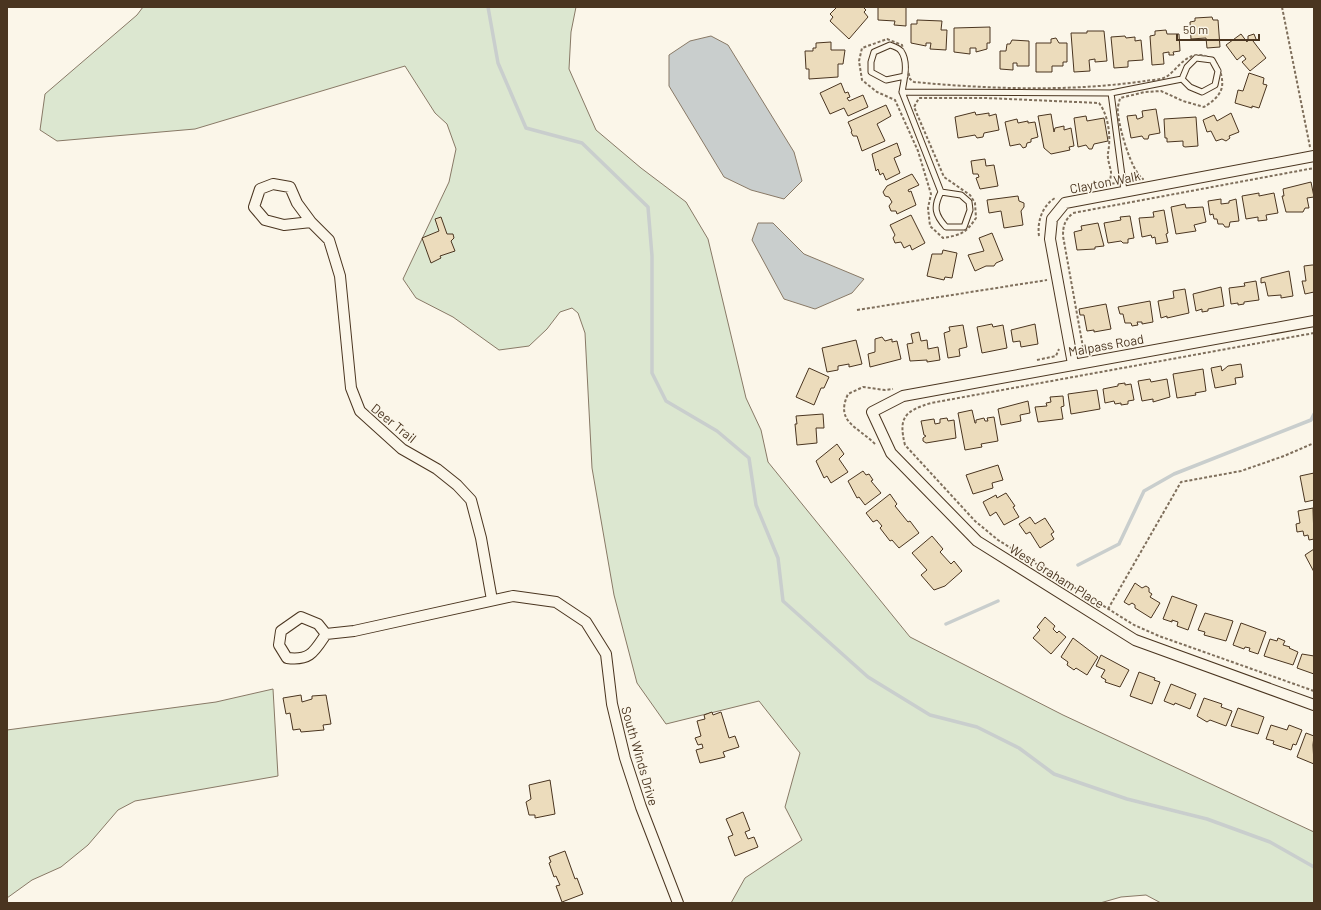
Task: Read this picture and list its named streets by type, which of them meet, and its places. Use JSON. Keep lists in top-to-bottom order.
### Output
{
  "streets": {
    "street": [
      "Clayton Walk",
      "Malpass Road",
      "Deer Trail",
      "West Graham Place",
      "South Winds Drive"
    ]
  },
  "crossings": [
    ["Clayton Walk", "Malpass Road"],
    ["Malpass Road", "West Graham Place"],
    ["Deer Trail", "South Winds Drive"]
  ],
  "scale_bar": "50 m"
}
